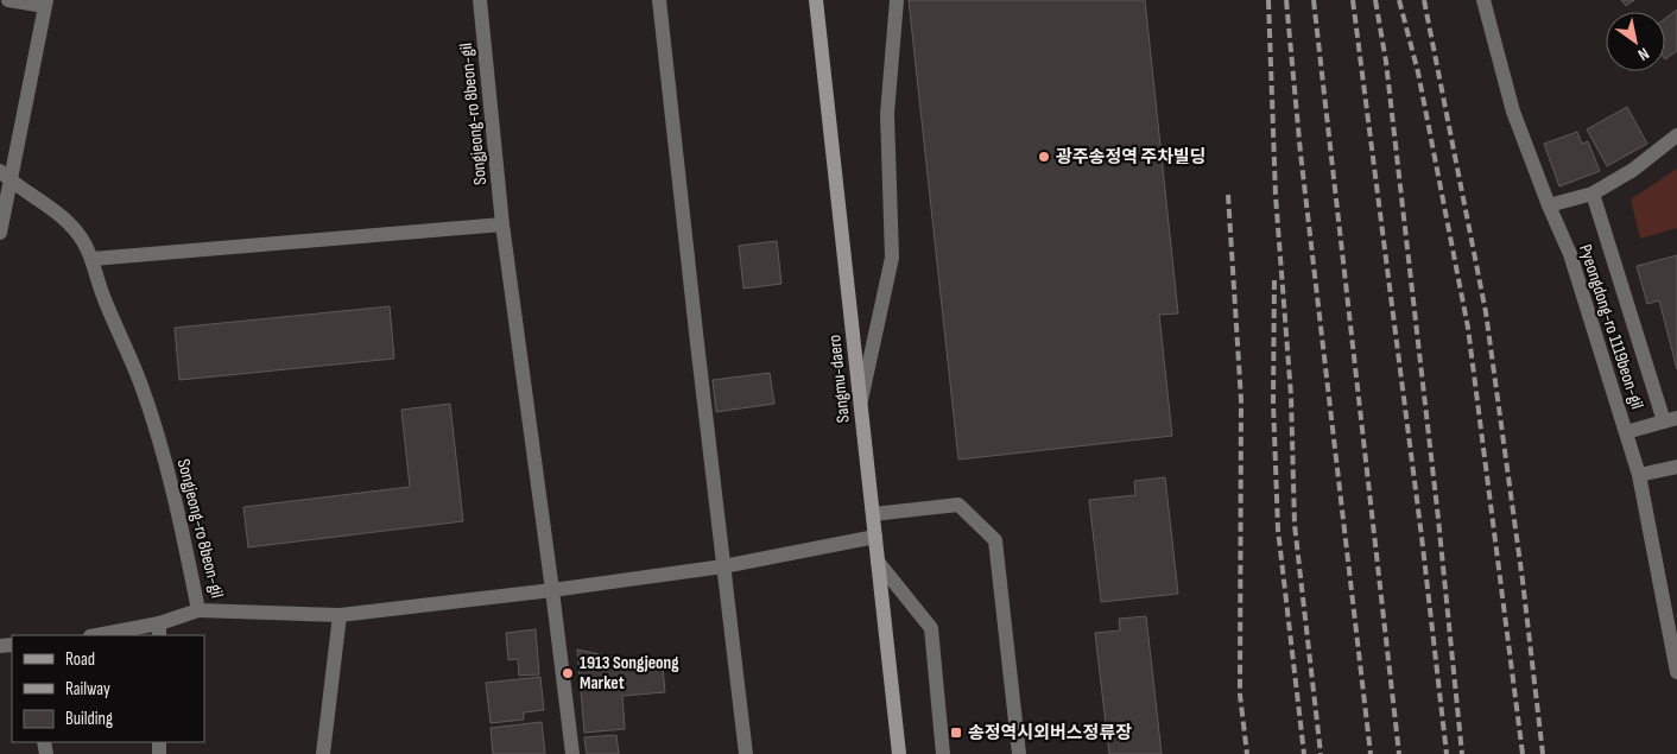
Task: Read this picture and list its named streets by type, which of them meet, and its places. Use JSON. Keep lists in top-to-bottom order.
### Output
{
  "streets": {
    "main road": ["Sangmu-daero"],
    "street": ["Songjeong-ro 8beon-gil", "Pyeongdong-ro 1119beon-gil"]
  },
  "places": {
    "other": ["광주송정역 주차빌딩", "1913 Songjeong Market"],
    "transit": ["송정역시외버스정류장"]
  },
  "legend": ["Road", "Railway", "Building"],
  "north": "bottom right"
}
